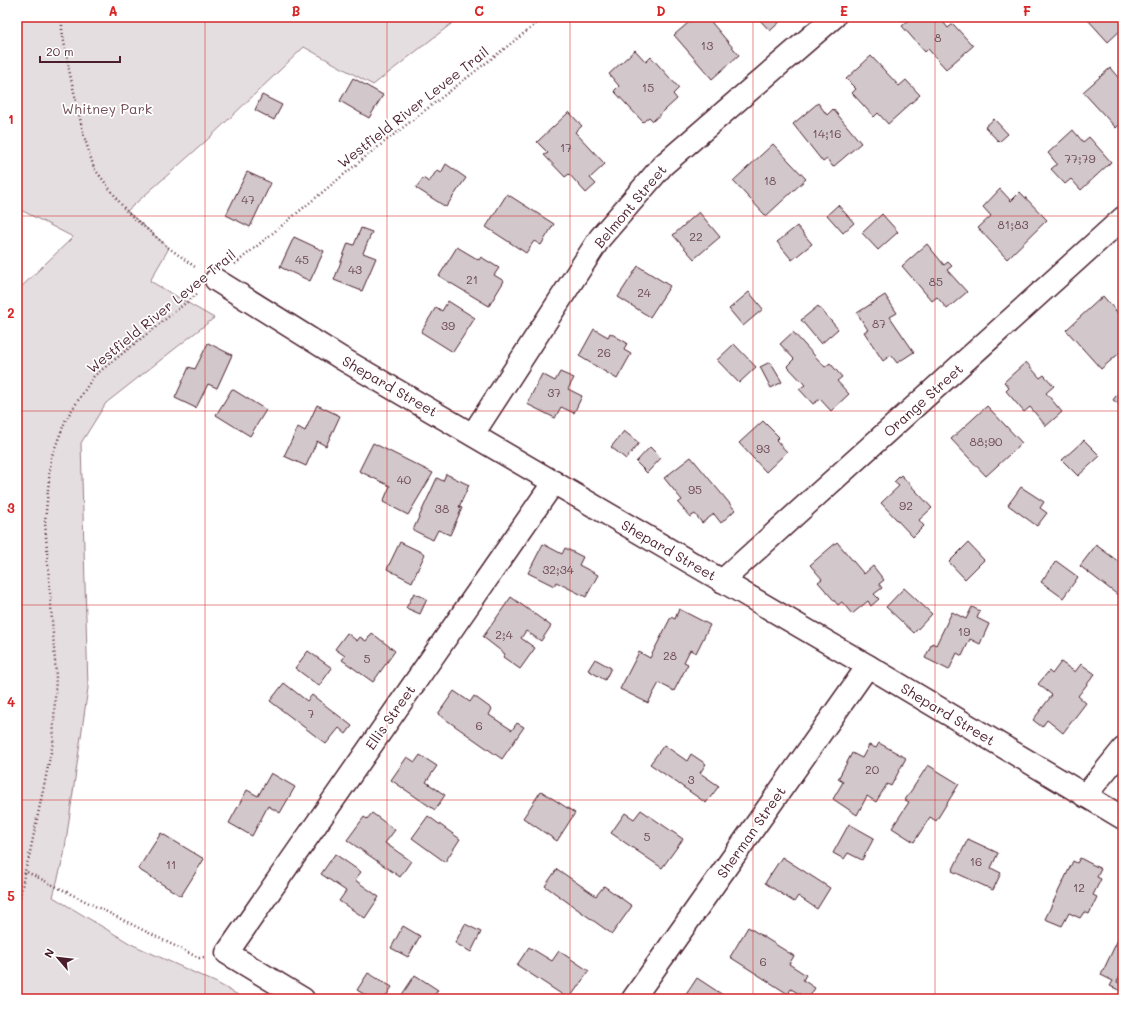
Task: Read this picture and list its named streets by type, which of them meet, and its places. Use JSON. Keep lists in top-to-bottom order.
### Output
{
  "streets": {
    "street": [
      "Belmont Street",
      "Shepard Street",
      "Orange Street",
      "Ellis Street",
      "Sherman Street"
    ],
    "path": ["Westfield River Levee Trail"]
  },
  "crossings": [
    ["Westfield River Levee Trail", "Shepard Street"],
    ["Belmont Street", "Shepard Street"],
    ["Shepard Street", "Orange Street"],
    ["Shepard Street", "Ellis Street"],
    ["Shepard Street", "Sherman Street"]
  ],
  "parks": ["Whitney Park"],
  "house_numbers": [
    "8",
    "13",
    "15",
    "14;16",
    "17",
    "77;79",
    "18",
    "47",
    "81;83",
    "22",
    "45",
    "43",
    "21",
    "85",
    "24",
    "87",
    "39",
    "26",
    "37",
    "88;90",
    "93",
    "40",
    "95",
    "92",
    "38",
    "32;34",
    "19",
    "2;4",
    "28",
    "5",
    "7",
    "6",
    "20",
    "3",
    "5",
    "16",
    "11",
    "12",
    "6"
  ],
  "scale_bar": "20 m",
  "north": "top left",
  "grid": {
    "columns": [
      "A",
      "B",
      "C",
      "D",
      "E",
      "F"
    ],
    "rows": [
      "1",
      "2",
      "3",
      "4",
      "5"
    ]
  }
}
